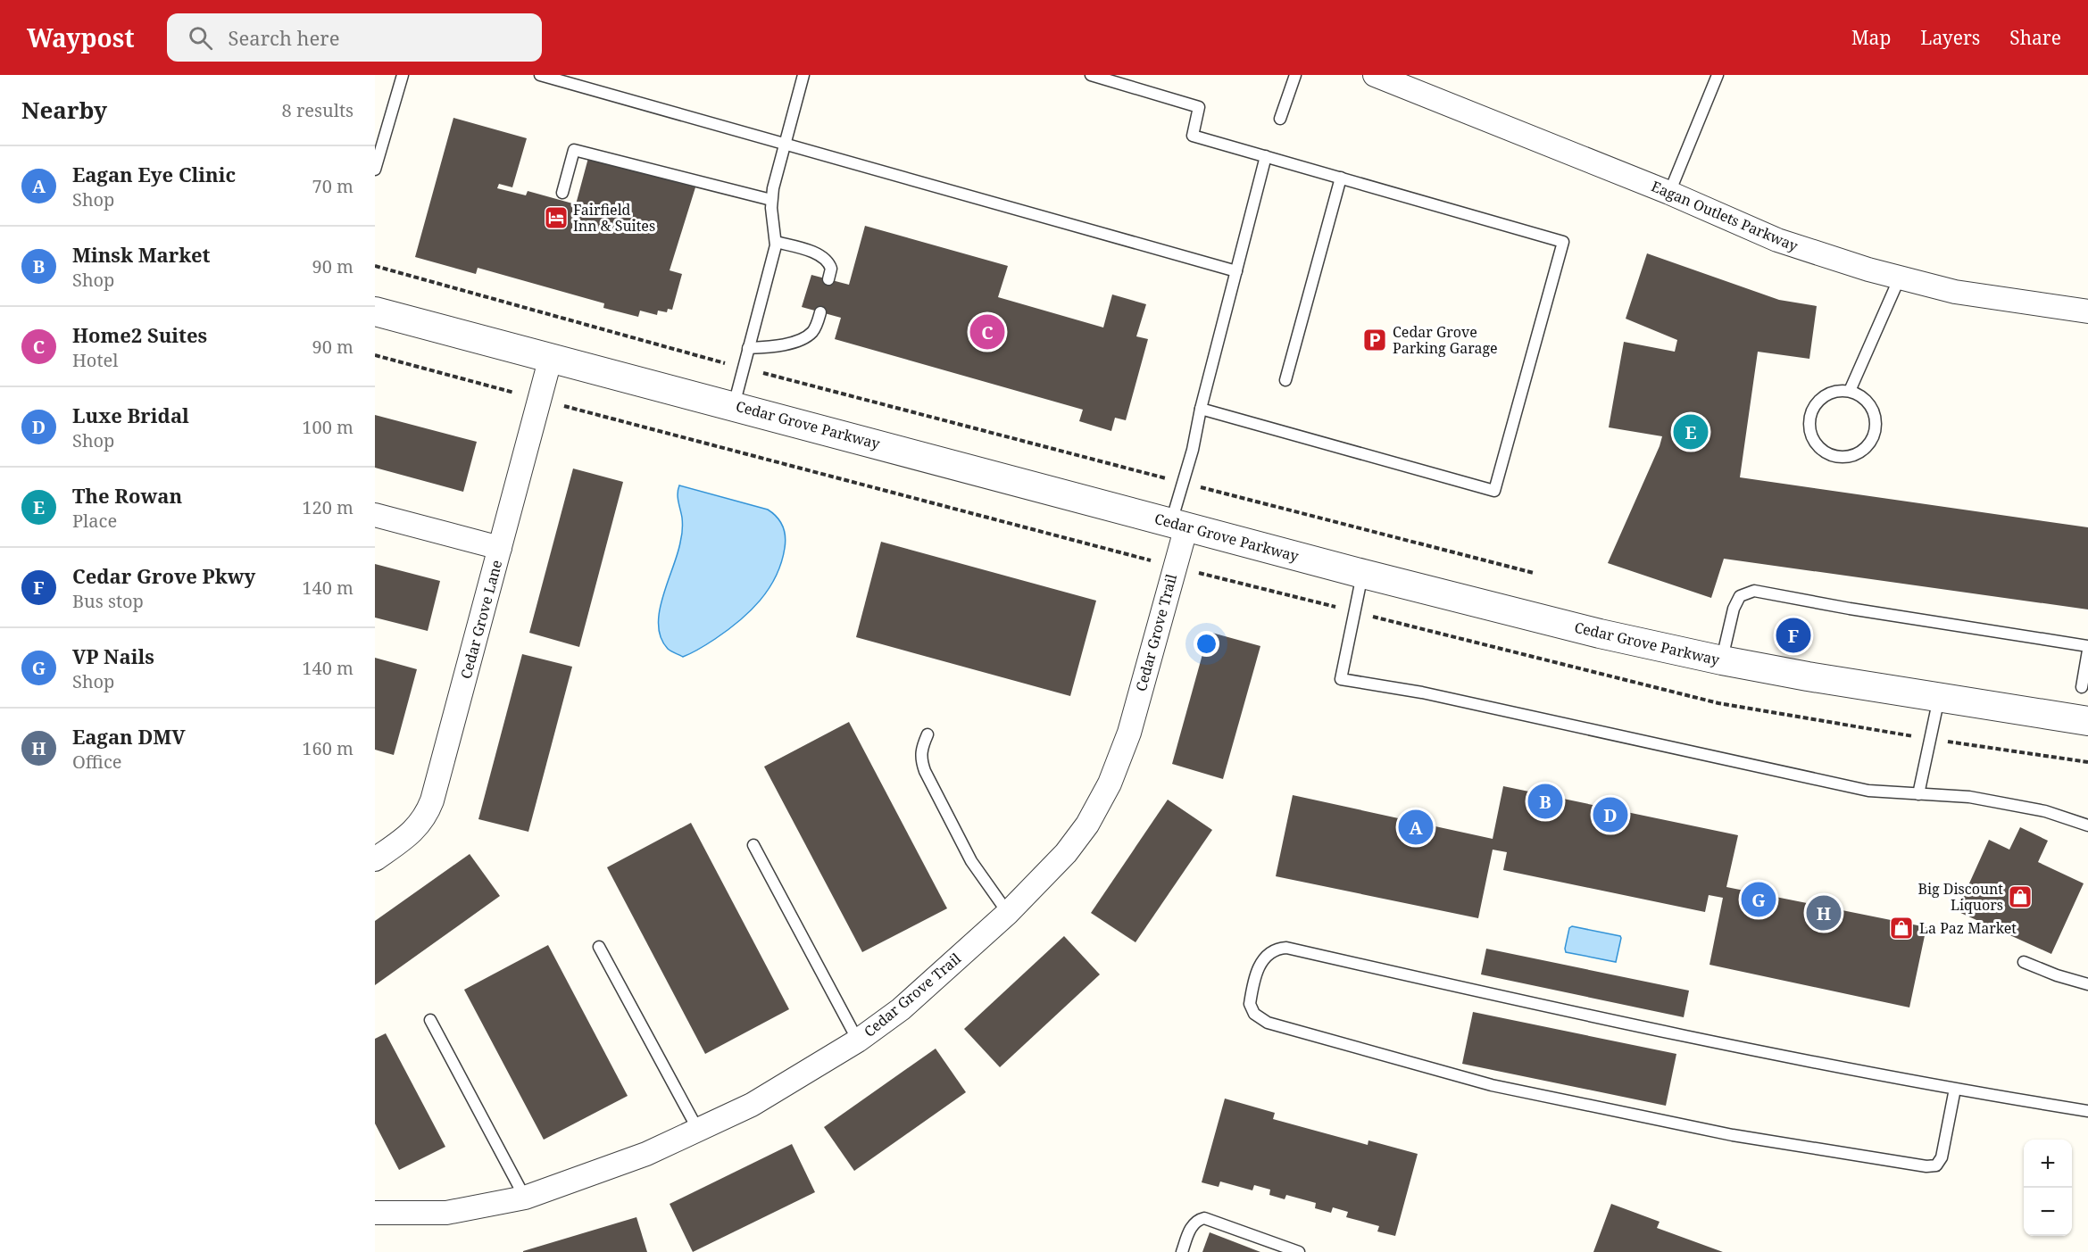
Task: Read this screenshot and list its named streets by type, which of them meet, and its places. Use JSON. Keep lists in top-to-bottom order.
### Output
{
  "streets": {
    "street": [
      "Eagan Outlets Parkway",
      "Cedar Grove Parkway",
      "Cedar Grove Lane",
      "Cedar Grove Trail"
    ]
  },
  "crossings": [
    ["Cedar Grove Parkway", "Cedar Grove Lane"],
    ["Cedar Grove Parkway", "Cedar Grove Trail"]
  ],
  "places": {
    "hotel": ["Fairfield Inn & Suites"],
    "parking": ["Cedar Grove Parking Garage"],
    "shop": ["Big Discount Liquors", "La Paz Market"]
  },
  "page": {
    "header": "Waypost",
    "search": "Search here",
    "nav": ["Map", "Layers", "Share"],
    "heading": ["Nearby", "8 results"],
    "list": [
      {
        "mark": "A",
        "name": "Eagan Eye Clinic",
        "note": "Shop",
        "value": "70 m"
      },
      {
        "mark": "B",
        "name": "Minsk Market",
        "note": "Shop",
        "value": "90 m"
      },
      {
        "mark": "C",
        "name": "Home2 Suites",
        "note": "Hotel",
        "value": "90 m"
      },
      {
        "mark": "D",
        "name": "Luxe Bridal",
        "note": "Shop",
        "value": "100 m"
      },
      {
        "mark": "E",
        "name": "The Rowan",
        "note": "Place",
        "value": "120 m"
      },
      {
        "mark": "F",
        "name": "Cedar Grove Pkwy",
        "note": "Bus stop",
        "value": "140 m"
      },
      {
        "mark": "G",
        "name": "VP Nails",
        "note": "Shop",
        "value": "140 m"
      },
      {
        "mark": "H",
        "name": "Eagan DMV",
        "note": "Office",
        "value": "160 m"
      }
    ],
    "pins": [
      "C",
      "E",
      "F",
      "B",
      "D",
      "A",
      "G",
      "H"
    ],
    "map_buttons": ["+", "−"]
  }
}
